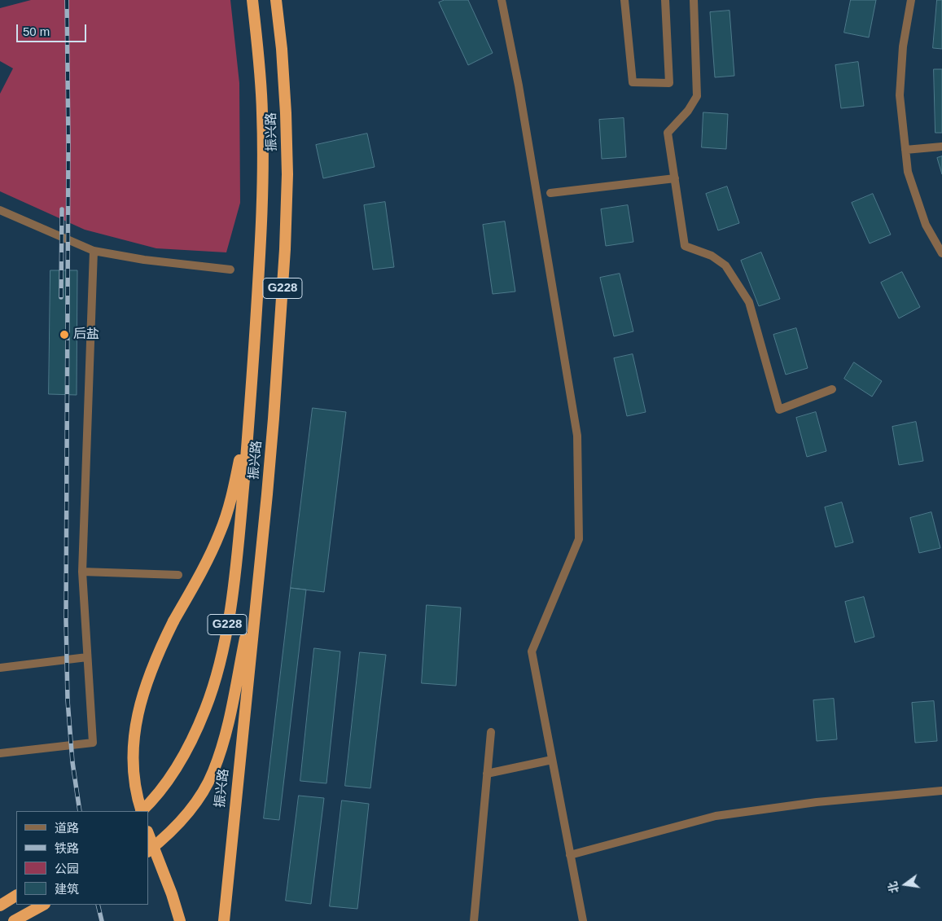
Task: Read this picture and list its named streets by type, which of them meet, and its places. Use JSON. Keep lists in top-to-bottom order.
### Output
{
  "streets": {
    "highway": ["振兴路", "G228"]
  },
  "places": ["后盐"],
  "legend": [
    "道路",
    "铁路",
    "公园",
    "建筑"
  ],
  "scale_bar": "50 m",
  "north": "left"
}
